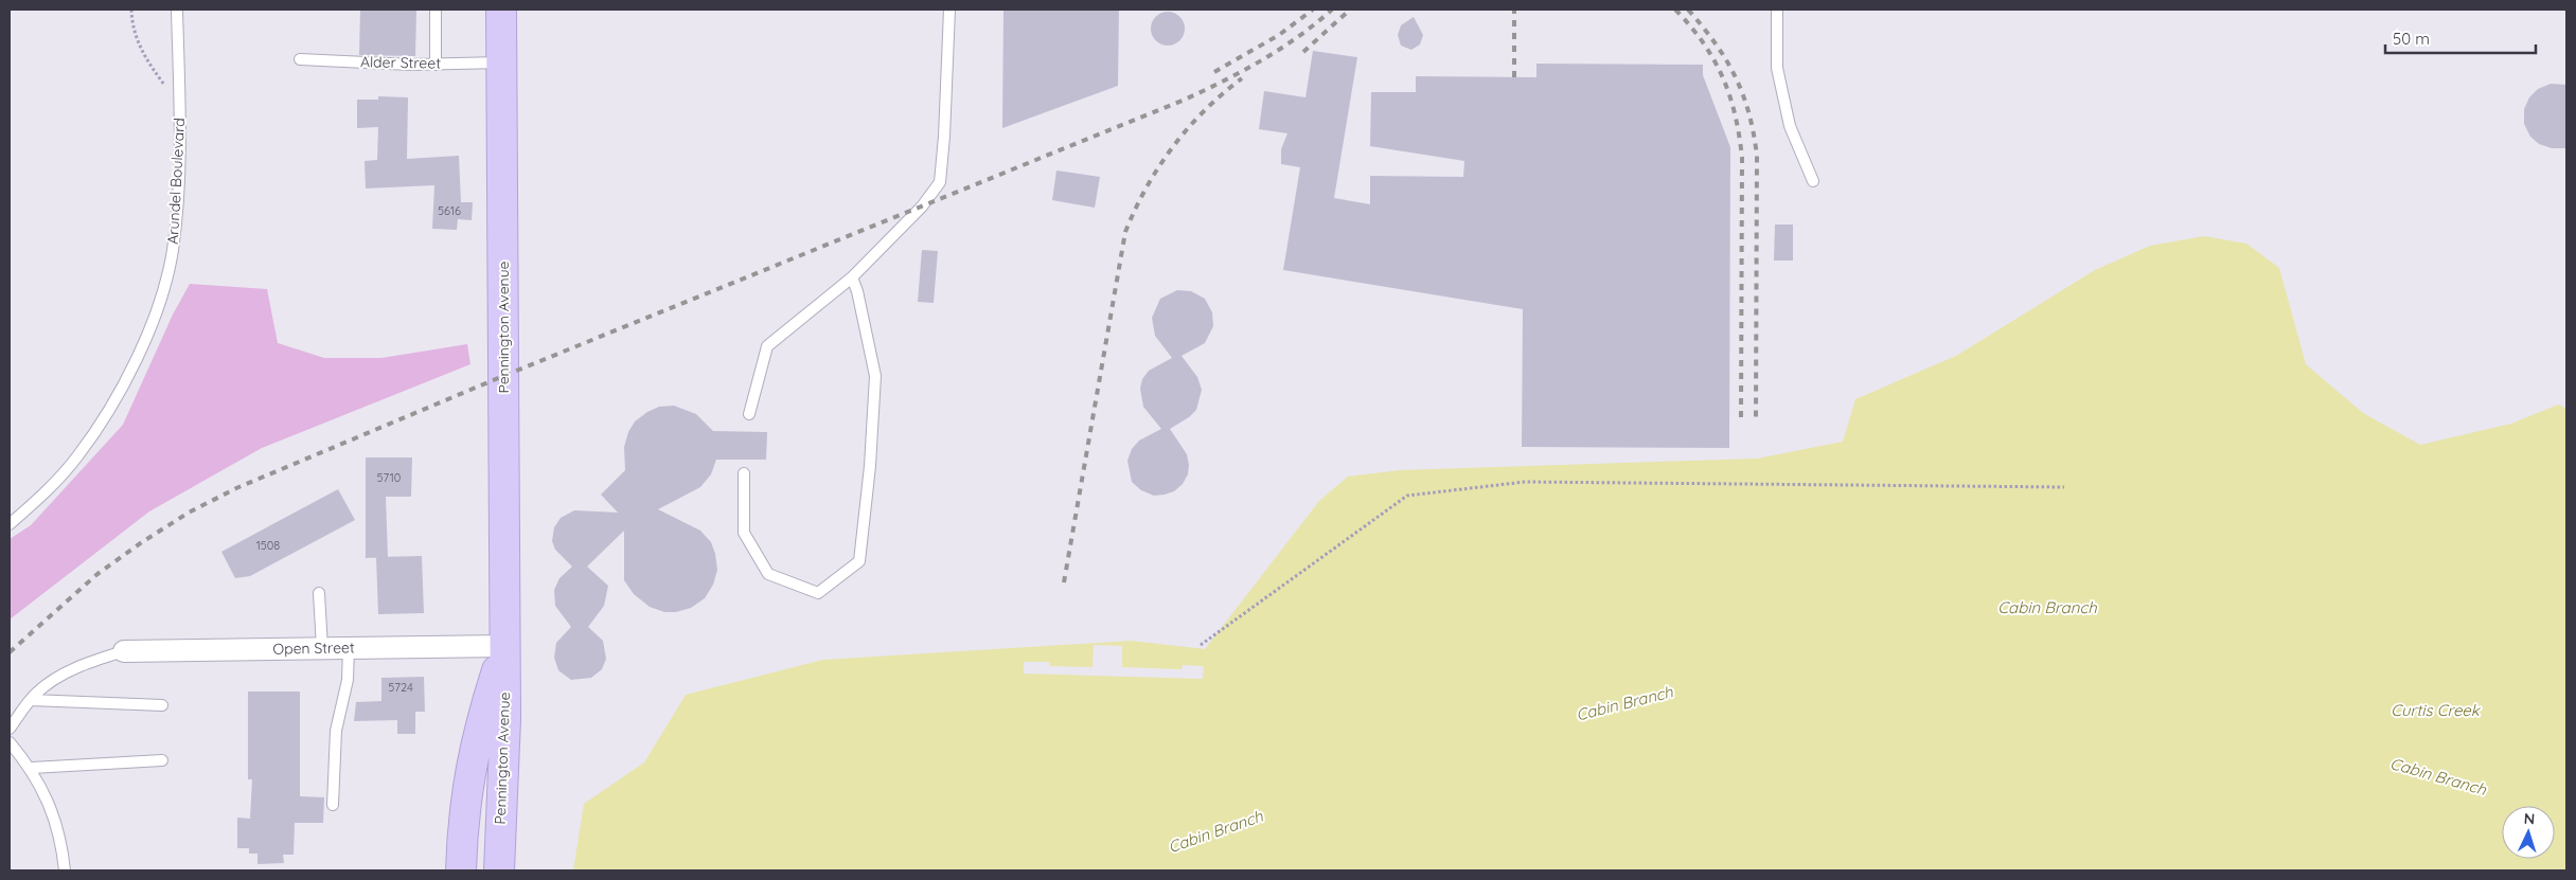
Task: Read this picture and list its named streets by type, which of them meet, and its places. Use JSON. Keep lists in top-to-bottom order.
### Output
{
  "streets": {
    "main road": ["Pennington Avenue"],
    "street": ["Open Street"],
    "lane": ["Alder Street", "Arundel Boulevard"]
  },
  "crossings": [
    ["Alder Street", "Pennington Avenue"],
    ["Pennington Avenue", "Open Street"]
  ],
  "water": ["Cabin Branch", "Curtis Creek"],
  "house_numbers": [
    "5616",
    "5710",
    "1508",
    "5724"
  ],
  "scale_bar": "50 m",
  "north": "top"
}
